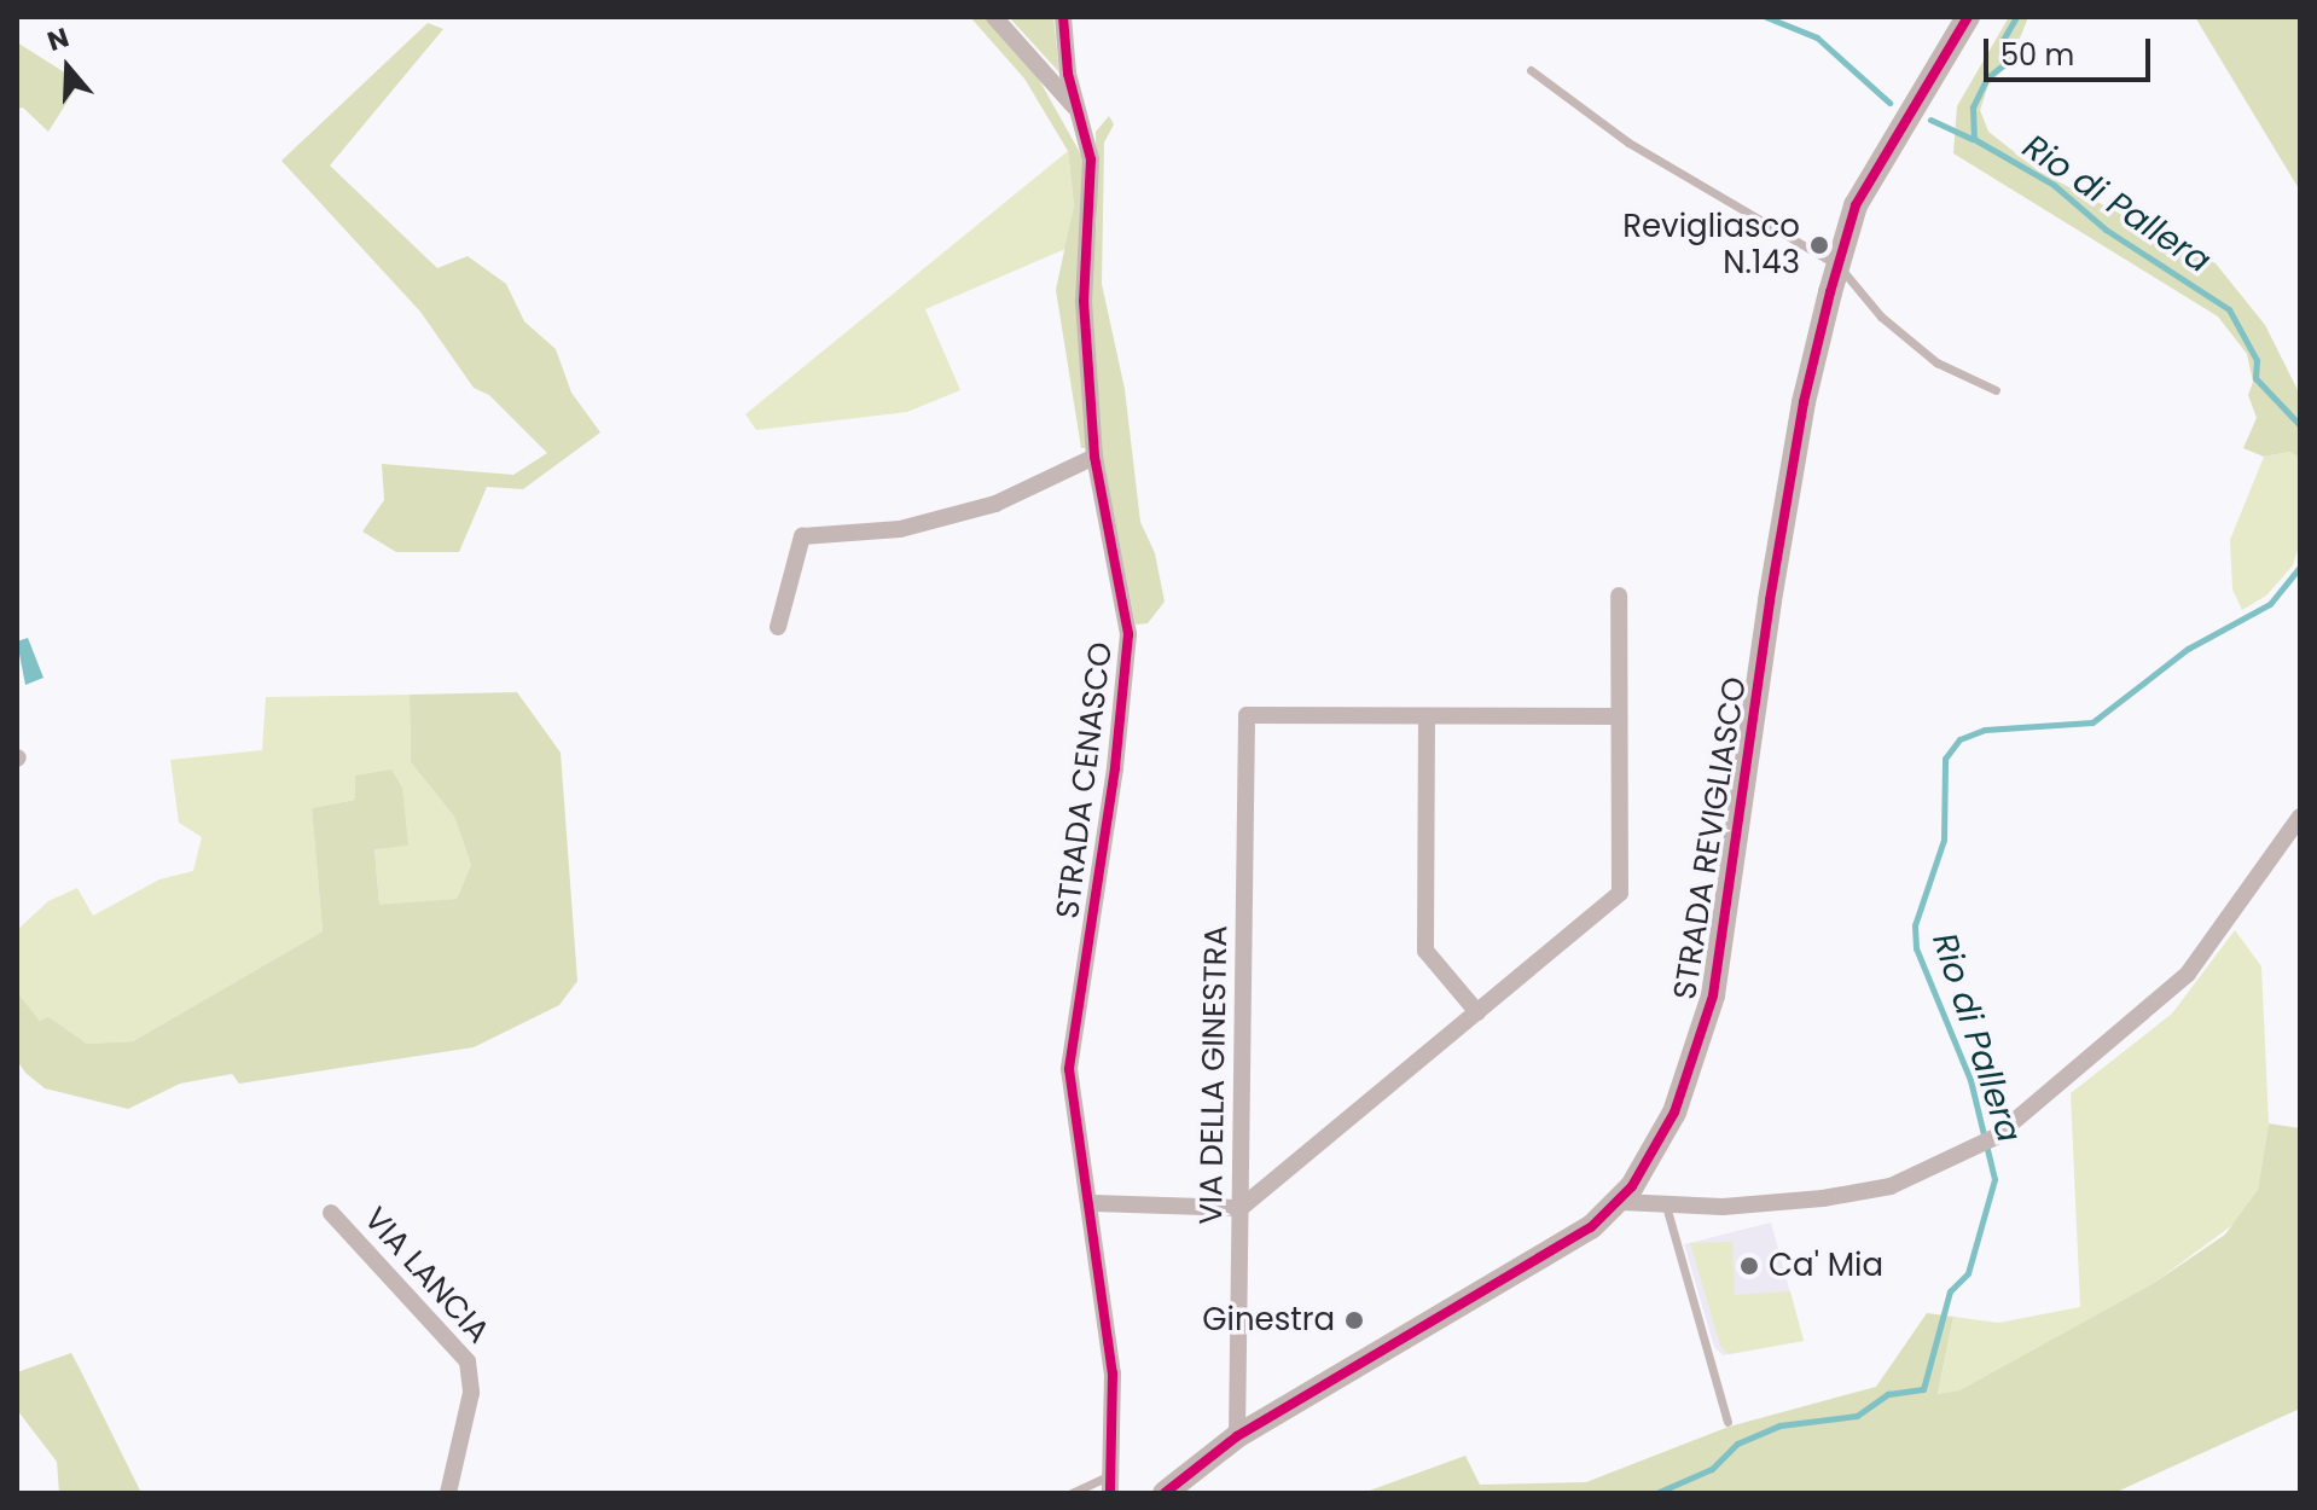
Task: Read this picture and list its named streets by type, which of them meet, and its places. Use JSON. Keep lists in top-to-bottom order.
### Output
{
  "streets": {
    "street": [
      "STRADA CENASCO",
      "STRADA REVIGLIASCO",
      "VIA DELLA GINESTRA",
      "VIA LANCIA"
    ]
  },
  "crossings": [
    ["STRADA REVIGLIASCO", "VIA DELLA GINESTRA"]
  ],
  "water": ["Rio di Pallera"],
  "places": ["Revigliasco N.143", "Ca' Mia", "Ginestra"],
  "scale_bar": "50 m",
  "north": "top"
}
